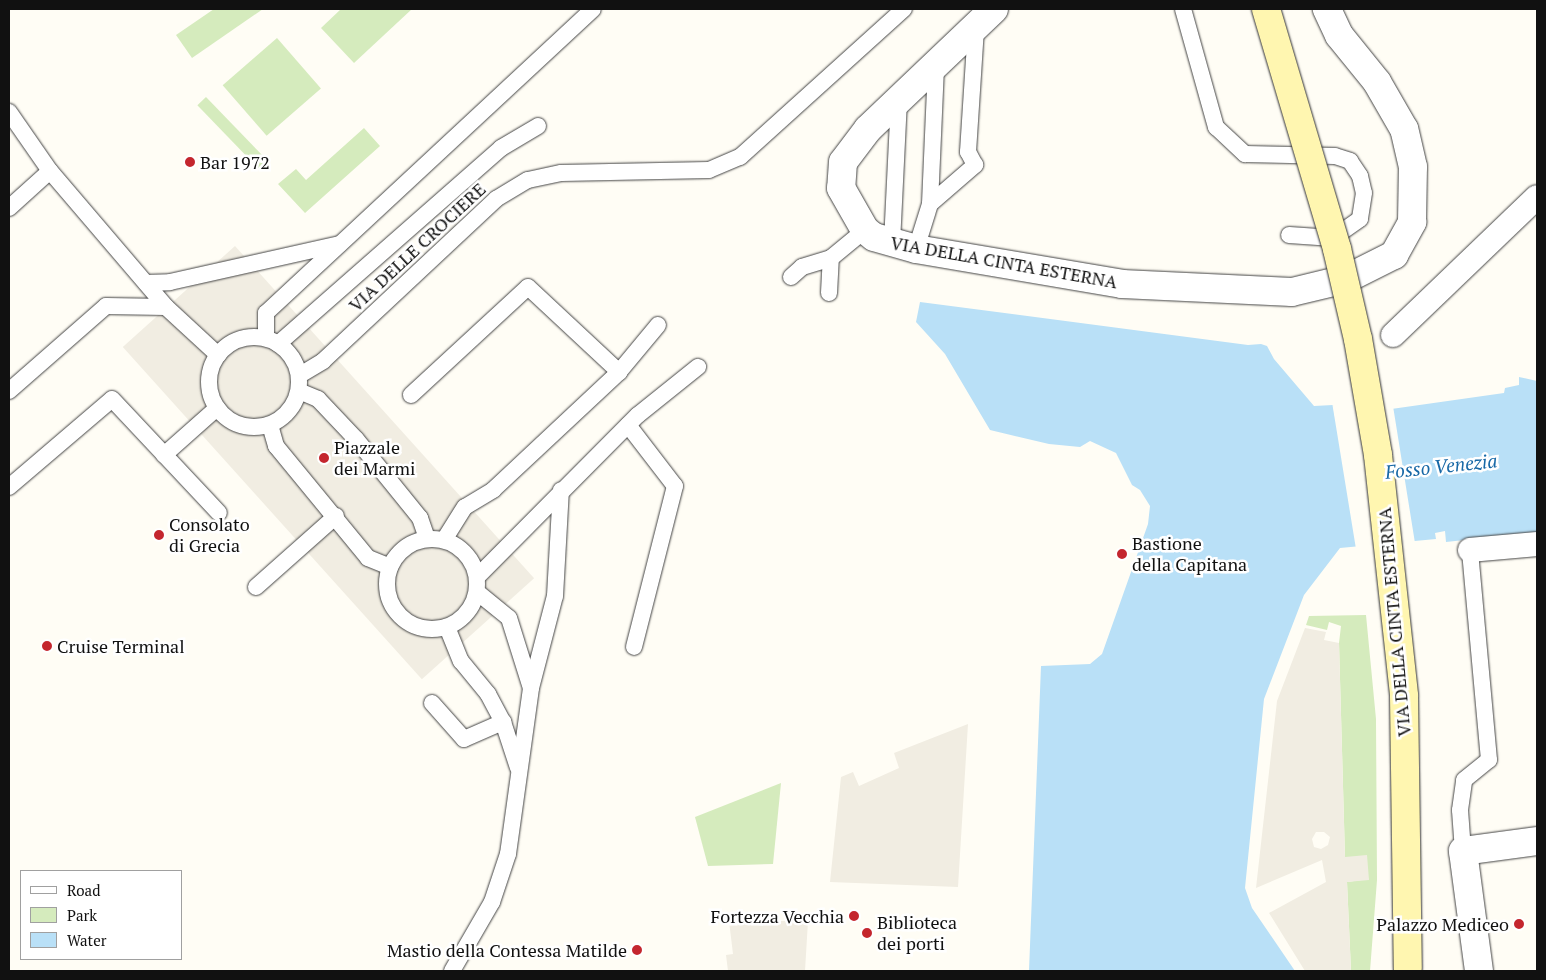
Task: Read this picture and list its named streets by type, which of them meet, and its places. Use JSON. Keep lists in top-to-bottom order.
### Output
{
  "streets": {
    "main road": ["VIA DELLA CINTA ESTERNA"],
    "lane": ["VIA DELLE CROCIERE"]
  },
  "water": ["Fosso Venezia"],
  "places": [
    "Bar 1972",
    "Piazzale dei Marmi",
    "Consolato di Grecia",
    "Bastione della Capitana",
    "Cruise Terminal",
    "Fortezza Vecchia",
    "Palazzo Mediceo",
    "Biblioteca dei porti",
    "Mastio della Contessa Matilde"
  ],
  "legend": ["Road", "Park", "Water"]
}
